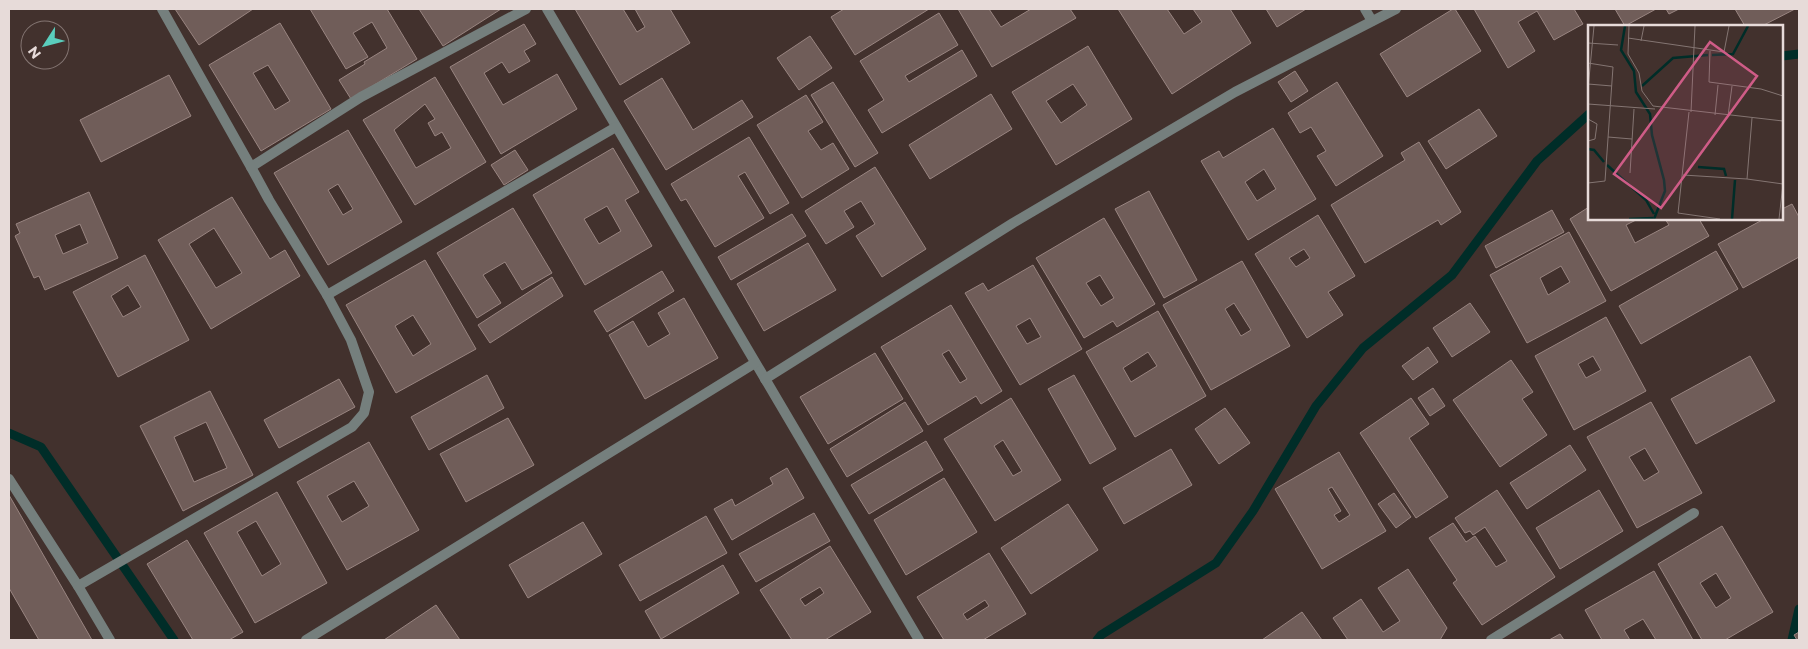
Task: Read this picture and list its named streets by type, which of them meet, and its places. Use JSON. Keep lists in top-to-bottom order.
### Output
{
  "north": "bottom left"
}
